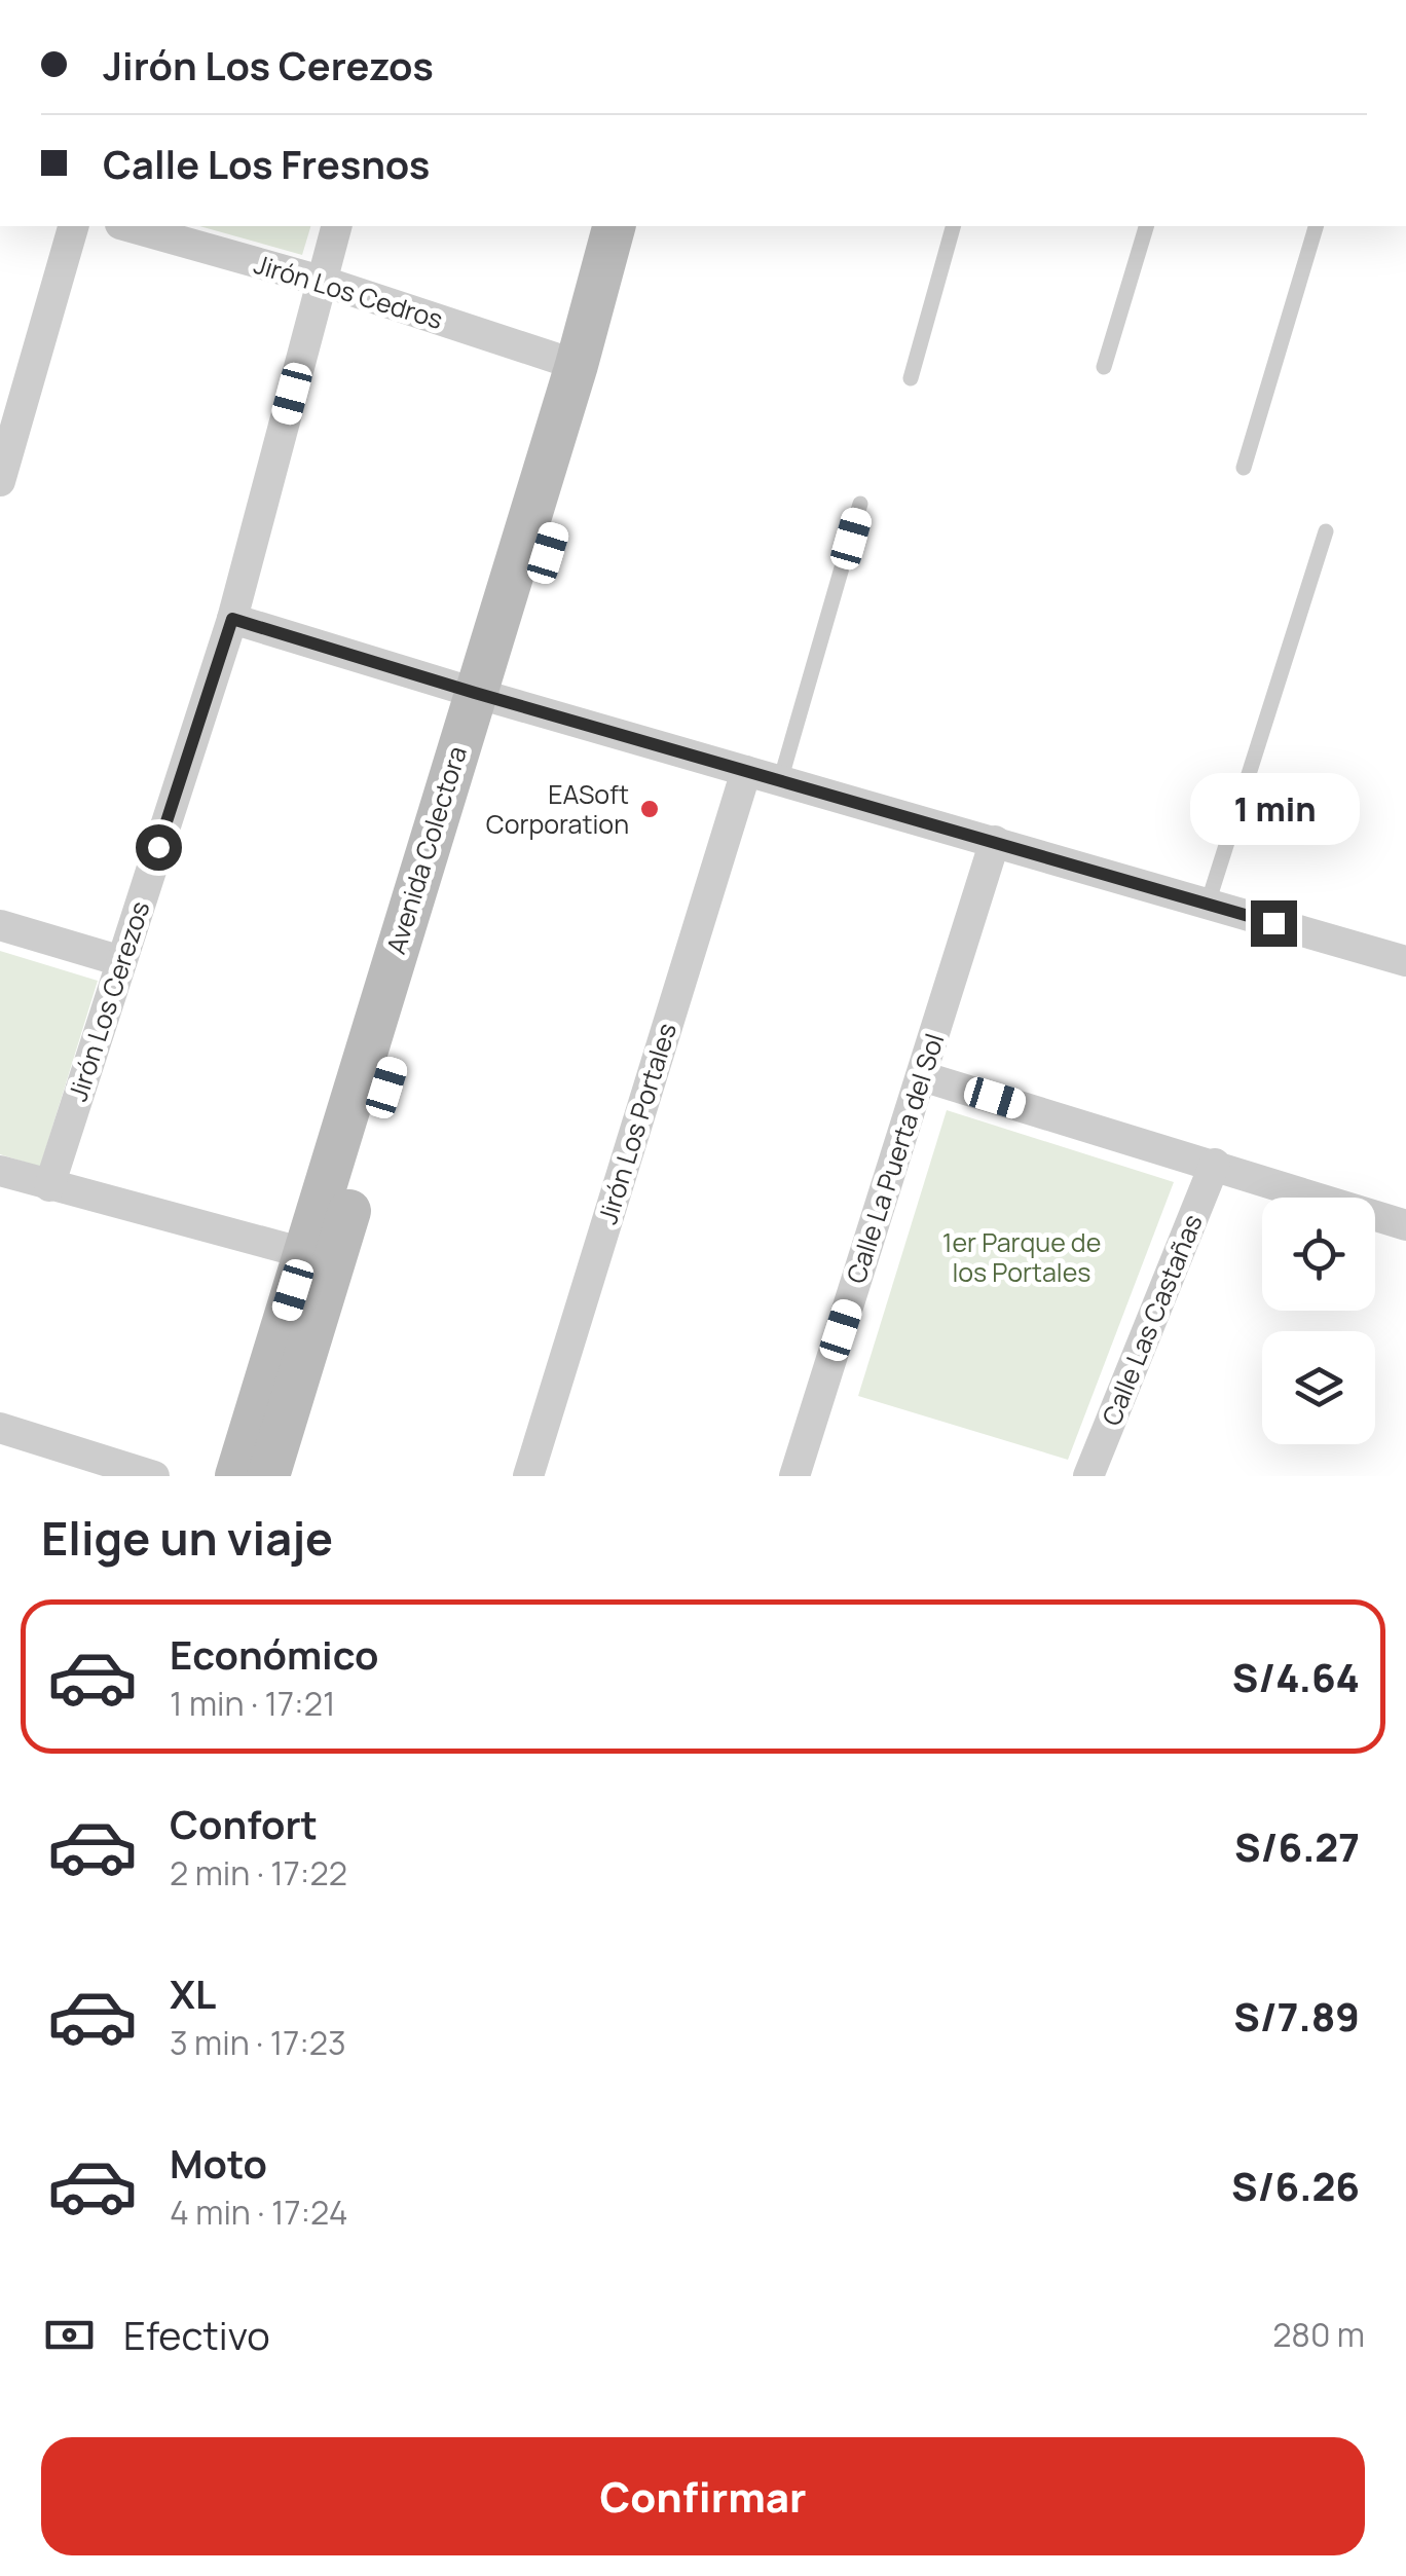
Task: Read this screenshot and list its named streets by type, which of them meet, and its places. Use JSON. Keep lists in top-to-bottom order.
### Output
{
  "streets": {
    "street": [
      "Jirón Los Cedros",
      "Avenida Colectora",
      "Jirón Los Cerezos",
      "Jirón Los Portales",
      "Calle La Puerta del Sol",
      "Calle Las Castañas"
    ]
  },
  "crossings": [
    ["Jirón Los Cedros", "Avenida Colectora"],
    ["Jirón Los Cedros", "Jirón Los Cerezos"]
  ],
  "parks": ["1er Parque de los Portales"],
  "places": ["EASoft Corporation"],
  "page": {
    "banner": ["Jirón Los Cerezos", "Calle Los Fresnos"],
    "bubble": "1 min",
    "heading": "Elige un viaje",
    "list": [
      {
        "name": "Económico",
        "note": "1 min · 17:21",
        "value": "S/4.64"
      },
      {
        "name": "Confort",
        "note": "2 min · 17:22",
        "value": "S/6.27"
      },
      {
        "name": "XL",
        "note": "3 min · 17:23",
        "value": "S/7.89"
      },
      {
        "name": "Moto",
        "note": "4 min · 17:24",
        "value": "S/6.26"
      }
    ],
    "pay": ["Efectivo", "280 m"],
    "buttons": "Confirmar"
  }
}
